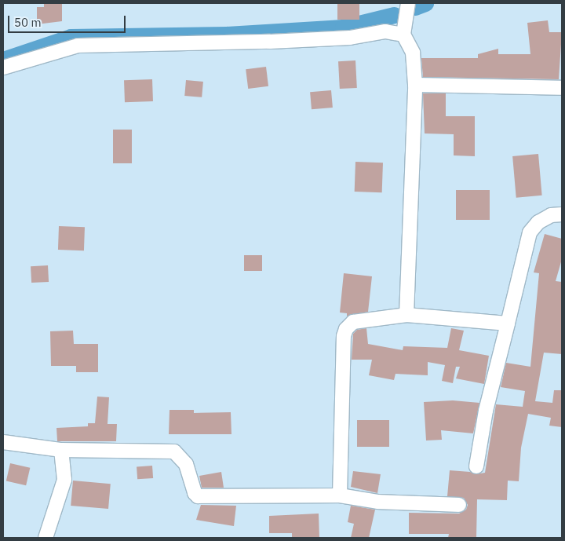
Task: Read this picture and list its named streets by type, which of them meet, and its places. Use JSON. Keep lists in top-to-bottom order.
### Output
{
  "scale_bar": "50 m"
}
